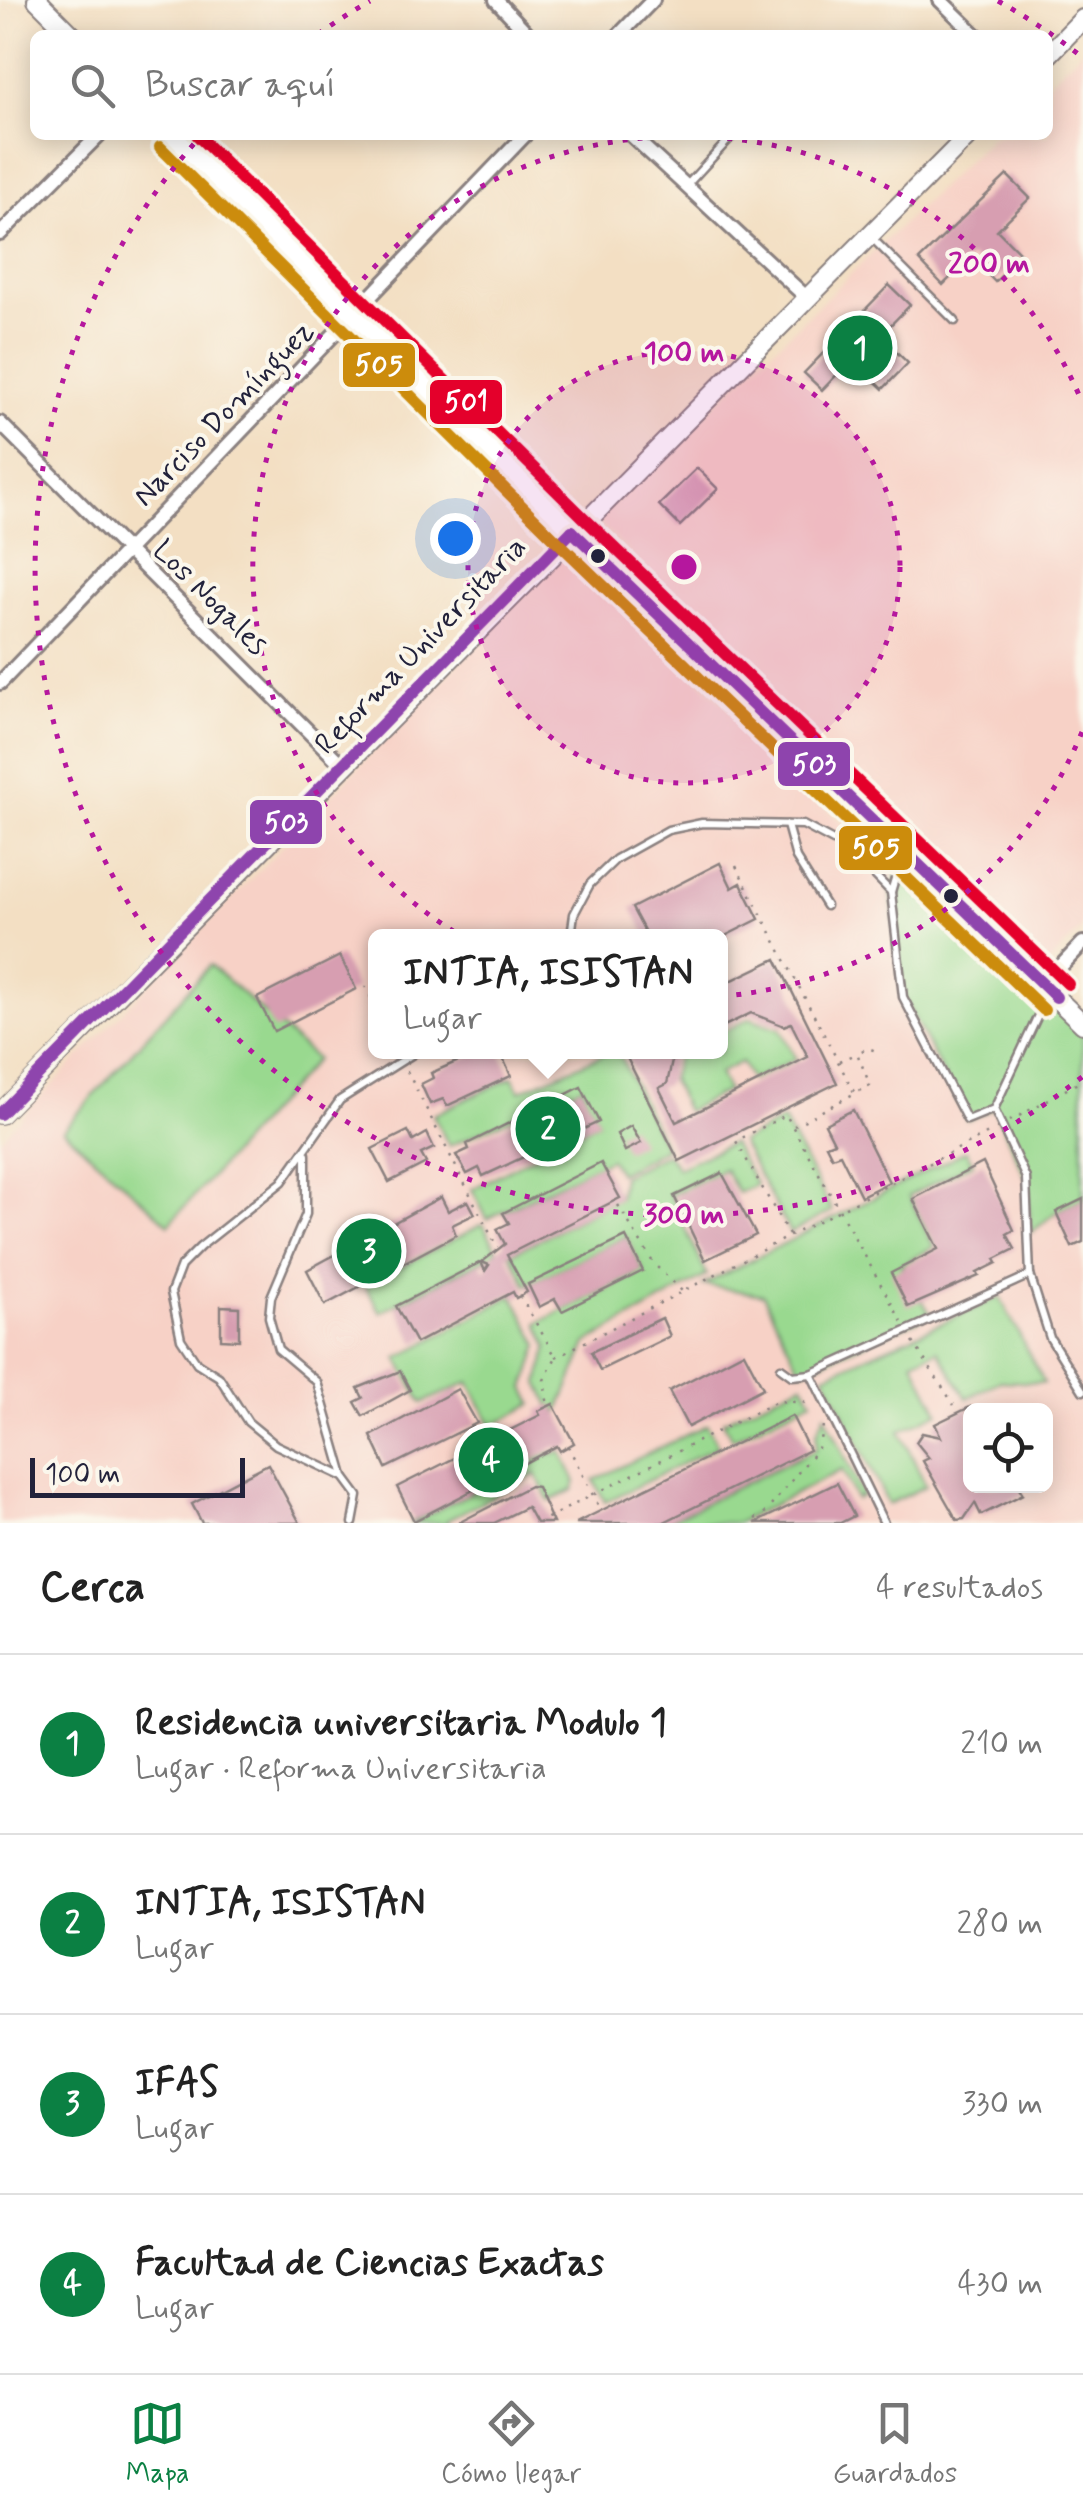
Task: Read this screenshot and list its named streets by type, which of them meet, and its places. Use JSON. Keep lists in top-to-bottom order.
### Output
{
  "streets": {
    "street": ["Narciso Domínguez", "Los Nogales", "Reforma Universitaria"]
  },
  "crossings": [
    ["Narciso Domínguez", "Los Nogales"],
    ["Los Nogales", "Reforma Universitaria"]
  ],
  "lines": ["transit line 501", "transit line 505", "transit line 503"],
  "scale_bar": "100 m",
  "page": {
    "search": "Buscar aquí",
    "pins": [
      "1",
      "2",
      "3",
      "4"
    ],
    "popup": ["INTIA, ISISTAN", "Lugar"],
    "scale": "100 m",
    "heading": ["Cerca", "4 resultados"],
    "list": [
      {
        "mark": "1",
        "name": "Residencia universitaria Modulo 1",
        "note": "Lugar · Reforma Universitaria",
        "value": "210 m"
      },
      {
        "mark": "2",
        "name": "INTIA, ISISTAN",
        "note": "Lugar",
        "value": "280 m"
      },
      {
        "mark": "3",
        "name": "IFAS",
        "note": "Lugar",
        "value": "330 m"
      },
      {
        "mark": "4",
        "name": "Facultad de Ciencias Exactas",
        "note": "Lugar",
        "value": "430 m"
      }
    ],
    "nav": ["Mapa", "Cómo llegar", "Guardados"]
  },
  "rings": ["200 m", "100 m", "300 m"]
}
